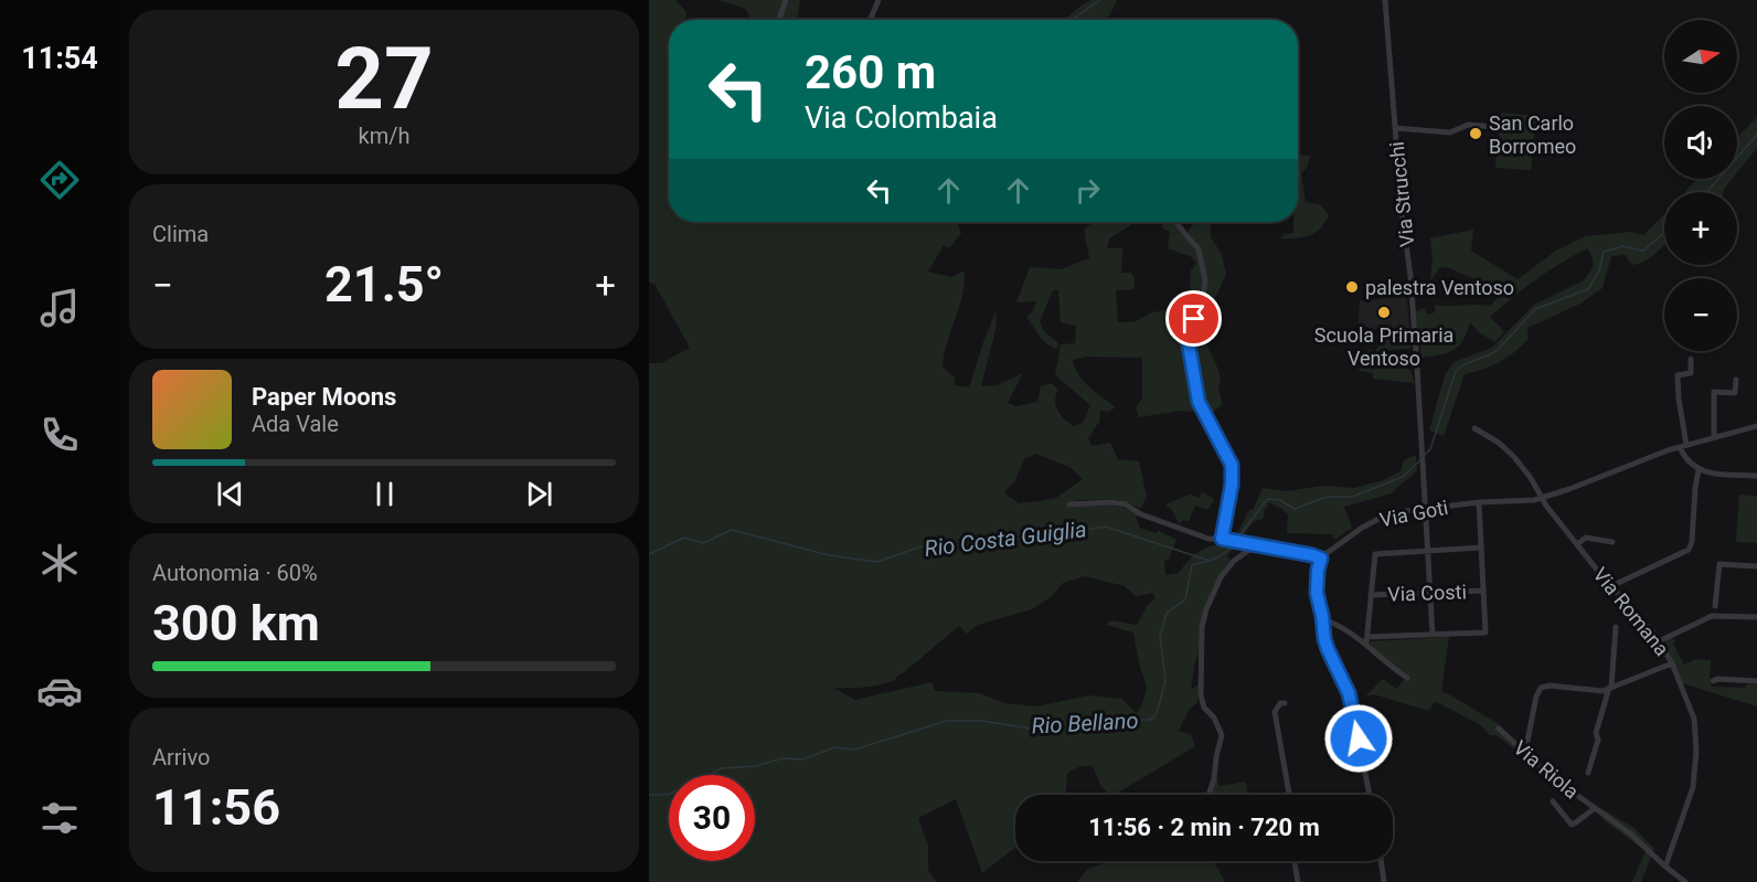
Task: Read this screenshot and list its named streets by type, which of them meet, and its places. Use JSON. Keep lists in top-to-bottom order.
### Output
{
  "streets": {
    "street": [
      "Via Strucchi",
      "Via Goti",
      "Via Costi",
      "Via Romana",
      "Via Riola"
    ]
  },
  "crossings": [
    ["Via Strucchi", "Via Goti"],
    ["Via Strucchi", "Via Costi"],
    ["Via Goti", "Via Romana"],
    ["Via Romana", "Via Riola"]
  ],
  "water": ["Rio Costa Guiglia", "Rio Bellano"],
  "places": ["San Carlo Borromeo", "palestra Ventoso", "Scuola Primaria Ventoso"],
  "north": "right",
  "page": {
    "tabs": "11:54",
    "tile": [
      ["27", "km/h"],
      "Clima",
      ["Autonomia · 60%", "300 km"],
      ["Arrivo", "11:56"]
    ],
    "map_buttons": ["+", "−"],
    "turn": ["260 m", "Via Colombaia"],
    "heat": ["−", "21.5°", "+"],
    "song": ["Paper Moons", "Ada Vale"],
    "limit": "30",
    "trip": "11:56 · 2 min · 720 m"
  }
}
